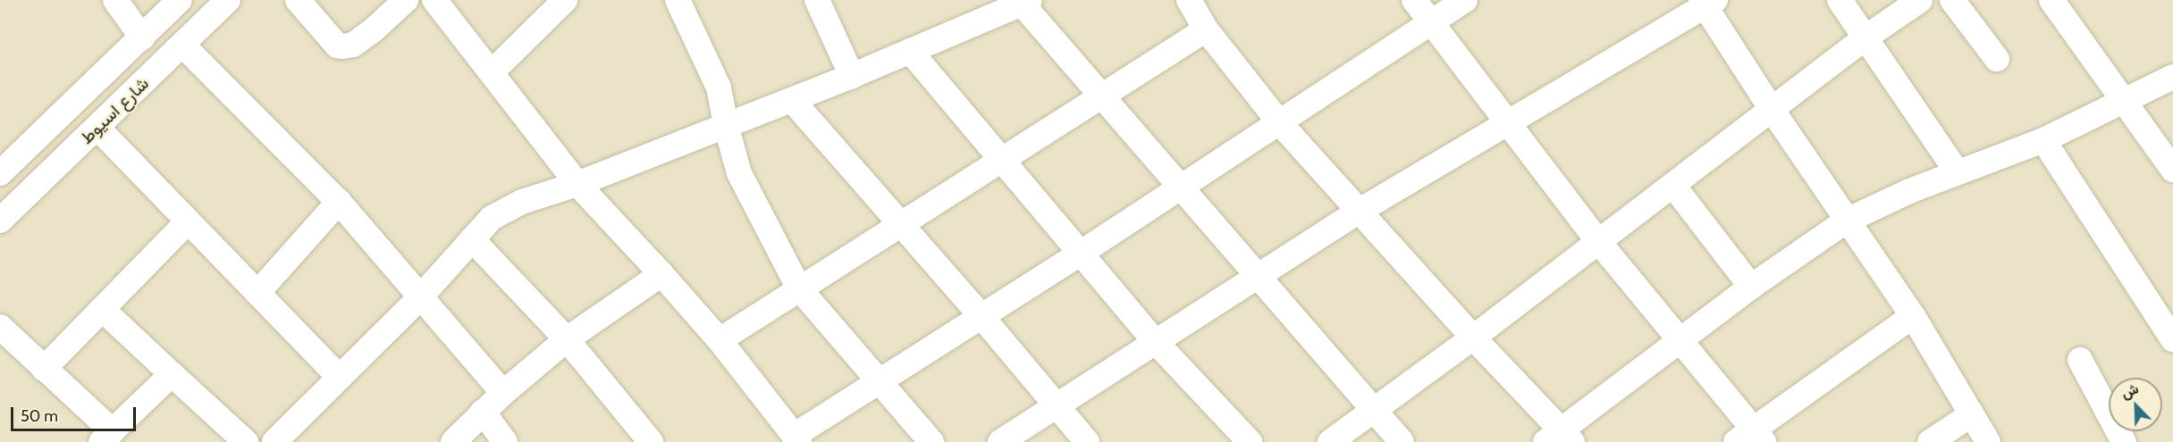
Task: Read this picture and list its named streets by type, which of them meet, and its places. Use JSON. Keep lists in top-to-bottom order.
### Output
{
  "streets": {
    "street": ["شارع اسيوط"]
  },
  "scale_bar": "50 m",
  "north": "top left"
}
